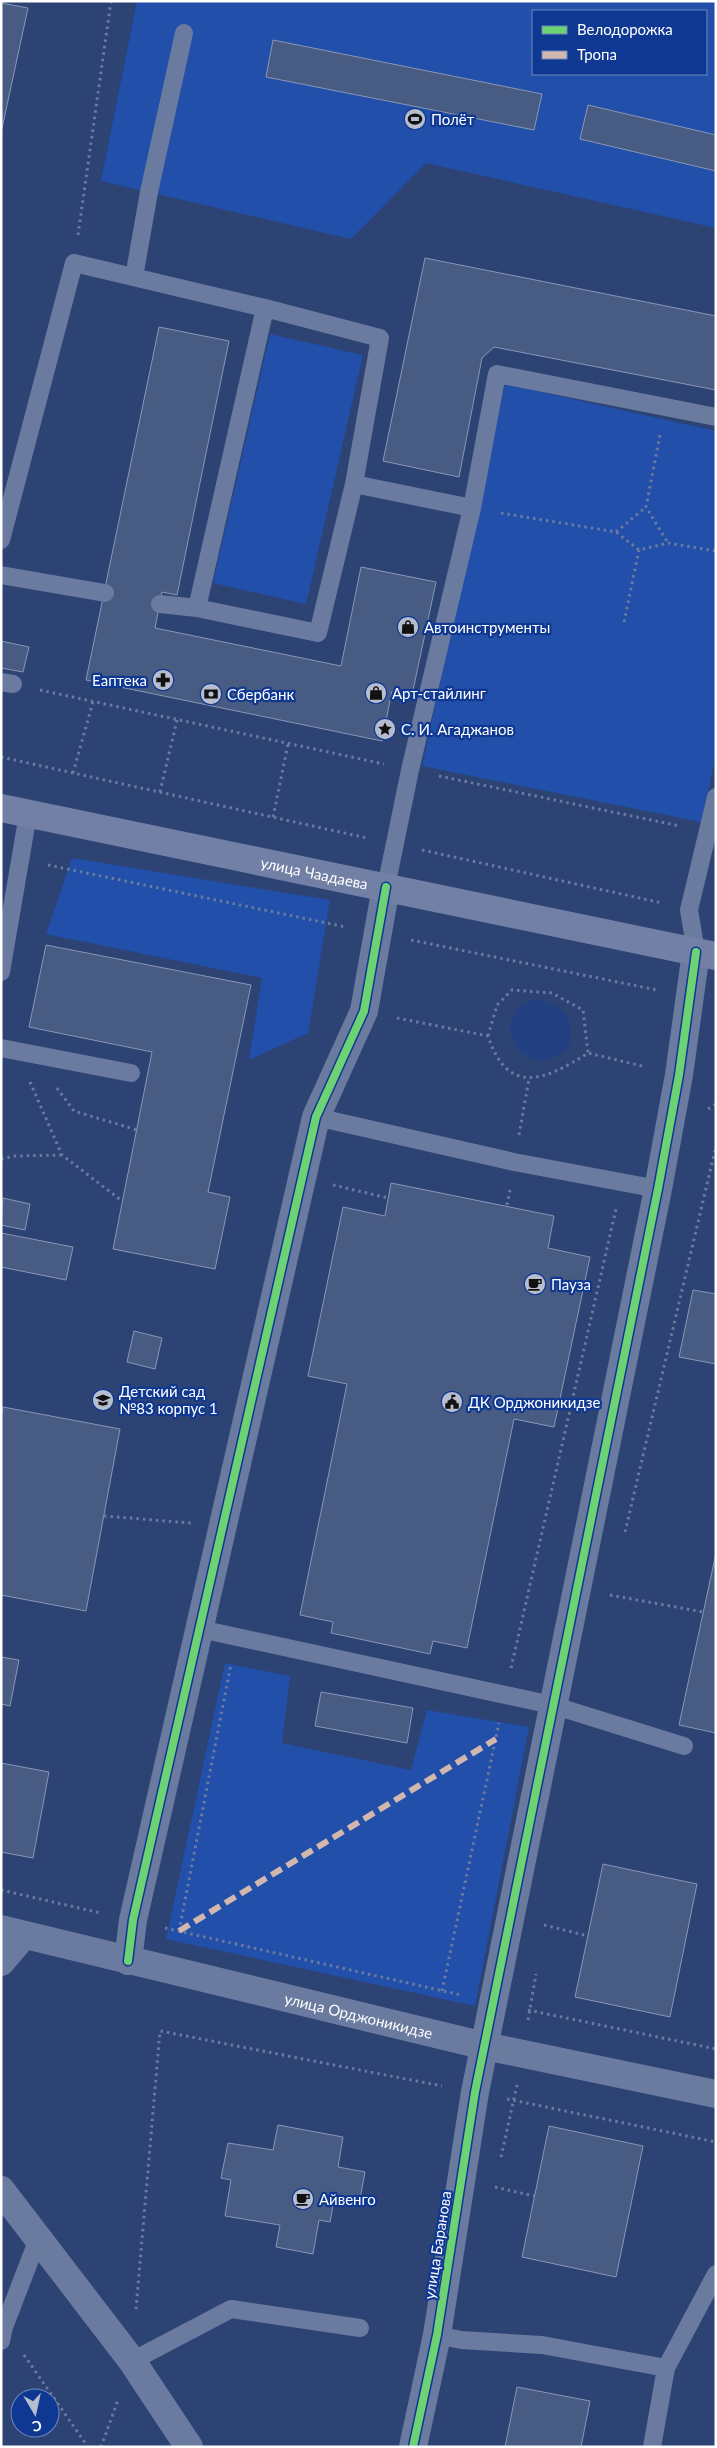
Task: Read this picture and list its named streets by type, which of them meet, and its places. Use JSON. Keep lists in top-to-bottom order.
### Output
{
  "streets": {
    "street": ["улица Чаадаева", "улица Орджоникидзе", "улица Баранова"]
  },
  "crossings": [
    ["улица Чаадаева", "улица Баранова"],
    ["улица Орджоникидзе", "улица Баранова"]
  ],
  "places": {
    "sports": ["Полёт"],
    "shop": ["Автоинструменты", "Арт-стайлинг"],
    "pharmacy": ["Еаптека"],
    "bank": ["Сбербанк"],
    "place": ["С. И. Агаджанов"],
    "cafe": ["Пауза", "Айвенго"],
    "school or university": ["Детский сад №83 корпус 1"],
    "public building": ["ДК Орджоникидзе"]
  },
  "legend": ["Велодорожка", "Тропа"],
  "north": "bottom"
}
